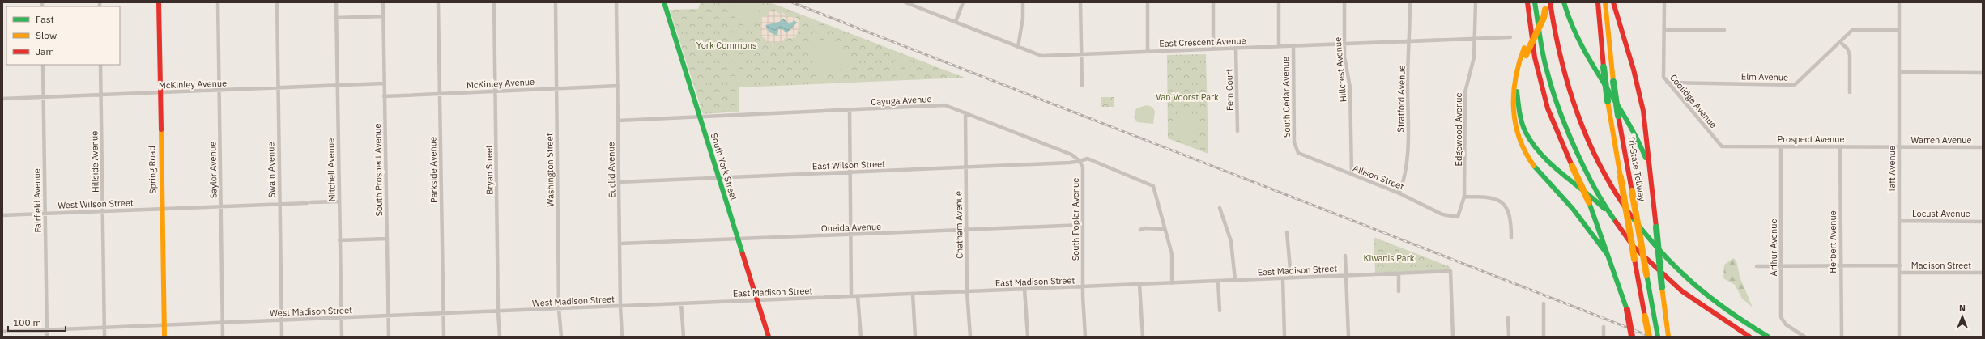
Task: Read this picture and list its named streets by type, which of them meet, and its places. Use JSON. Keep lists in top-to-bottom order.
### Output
{
  "streets": {
    "main road": ["South York Street", "Tri-State Tollway", "Spring Road"],
    "street": [
      "East Crescent Avenue",
      "Hillcrest Avenue",
      "Elm Avenue",
      "McKinley Avenue",
      "Fern Court",
      "South Cedar Avenue",
      "Stratford Avenue",
      "Cayuga Avenue",
      "Coolidge Avenue",
      "Edgewood Avenue",
      "Prospect Avenue",
      "Warren Avenue",
      "Hillside Avenue",
      "East Wilson Street",
      "Taft Avenue",
      "Saylor Avenue",
      "Swain Avenue",
      "Mitchell Avenue",
      "South Prospect Avenue",
      "Parkside Avenue",
      "Bryan Street",
      "Washington Street",
      "Euclid Avenue",
      "Allison Street",
      "Fairfield Avenue",
      "West Wilson Street",
      "Locust Avenue",
      "South Poplar Avenue",
      "Chatham Avenue",
      "Oneida Avenue",
      "Herbert Avenue",
      "Arthur Avenue",
      "Madison Street",
      "East Madison Street",
      "West Madison Street"
    ]
  },
  "crossings": [
    ["East Crescent Avenue", "Hillcrest Avenue"],
    ["East Crescent Avenue", "Fern Court"],
    ["East Crescent Avenue", "South Cedar Avenue"],
    ["East Crescent Avenue", "Stratford Avenue"],
    ["East Crescent Avenue", "Edgewood Avenue"],
    ["Hillcrest Avenue", "Allison Street"],
    ["Elm Avenue", "Coolidge Avenue"],
    ["Elm Avenue", "Taft Avenue"],
    ["McKinley Avenue", "Hillside Avenue"],
    ["McKinley Avenue", "Spring Road"],
    ["McKinley Avenue", "Saylor Avenue"],
    ["McKinley Avenue", "Swain Avenue"],
    ["McKinley Avenue", "Mitchell Avenue"],
    ["McKinley Avenue", "South Prospect Avenue"],
    ["McKinley Avenue", "Parkside Avenue"],
    ["McKinley Avenue", "Bryan Street"],
    ["McKinley Avenue", "Washington Street"],
    ["McKinley Avenue", "Euclid Avenue"],
    ["McKinley Avenue", "Fairfield Avenue"],
    ["South Cedar Avenue", "Allison Street"],
    ["Stratford Avenue", "Allison Street"],
    ["Cayuga Avenue", "East Wilson Street"],
    ["Cayuga Avenue", "South York Street"],
    ["Cayuga Avenue", "Euclid Avenue"],
    ["Cayuga Avenue", "South Poplar Avenue"],
    ["Cayuga Avenue", "Chatham Avenue"],
    ["Cayuga Avenue", "East Madison Street"],
    ["Coolidge Avenue", "Prospect Avenue"],
    ["Edgewood Avenue", "Allison Street"],
    ["Prospect Avenue", "Warren Avenue"],
    ["Prospect Avenue", "Taft Avenue"],
    ["Prospect Avenue", "Herbert Avenue"],
    ["Prospect Avenue", "Arthur Avenue"],
    ["Warren Avenue", "Taft Avenue"],
    ["Hillside Avenue", "West Wilson Street"],
    ["Hillside Avenue", "West Madison Street"],
    ["East Wilson Street", "South York Street"],
    ["East Wilson Street", "Euclid Avenue"],
    ["East Wilson Street", "South Poplar Avenue"],
    ["East Wilson Street", "Chatham Avenue"],
    ["South York Street", "Oneida Avenue"],
    ["South York Street", "East Madison Street"],
    ["Taft Avenue", "Locust Avenue"],
    ["Taft Avenue", "Madison Street"],
    ["Spring Road", "West Wilson Street"],
    ["Spring Road", "West Madison Street"],
    ["Saylor Avenue", "West Wilson Street"],
    ["Saylor Avenue", "West Madison Street"],
    ["Swain Avenue", "West Wilson Street"],
    ["Swain Avenue", "West Madison Street"],
    ["Mitchell Avenue", "West Madison Street"],
    ["South Prospect Avenue", "West Madison Street"],
    ["Parkside Avenue", "West Madison Street"],
    ["Bryan Street", "West Madison Street"],
    ["Washington Street", "West Madison Street"],
    ["Euclid Avenue", "Oneida Avenue"],
    ["Euclid Avenue", "East Madison Street"],
    ["Euclid Avenue", "West Madison Street"],
    ["Fairfield Avenue", "West Wilson Street"],
    ["Fairfield Avenue", "West Madison Street"],
    ["South Poplar Avenue", "Oneida Avenue"],
    ["South Poplar Avenue", "East Madison Street"],
    ["Chatham Avenue", "Oneida Avenue"],
    ["Chatham Avenue", "East Madison Street"],
    ["Herbert Avenue", "Madison Street"],
    ["Arthur Avenue", "Madison Street"],
    ["East Madison Street", "West Madison Street"]
  ],
  "parks": ["York Commons", "Van Voorst Park", "Kiwanis Park"],
  "legend": ["Fast", "Slow", "Jam"],
  "scale_bar": "100 m",
  "north": "top"
}
